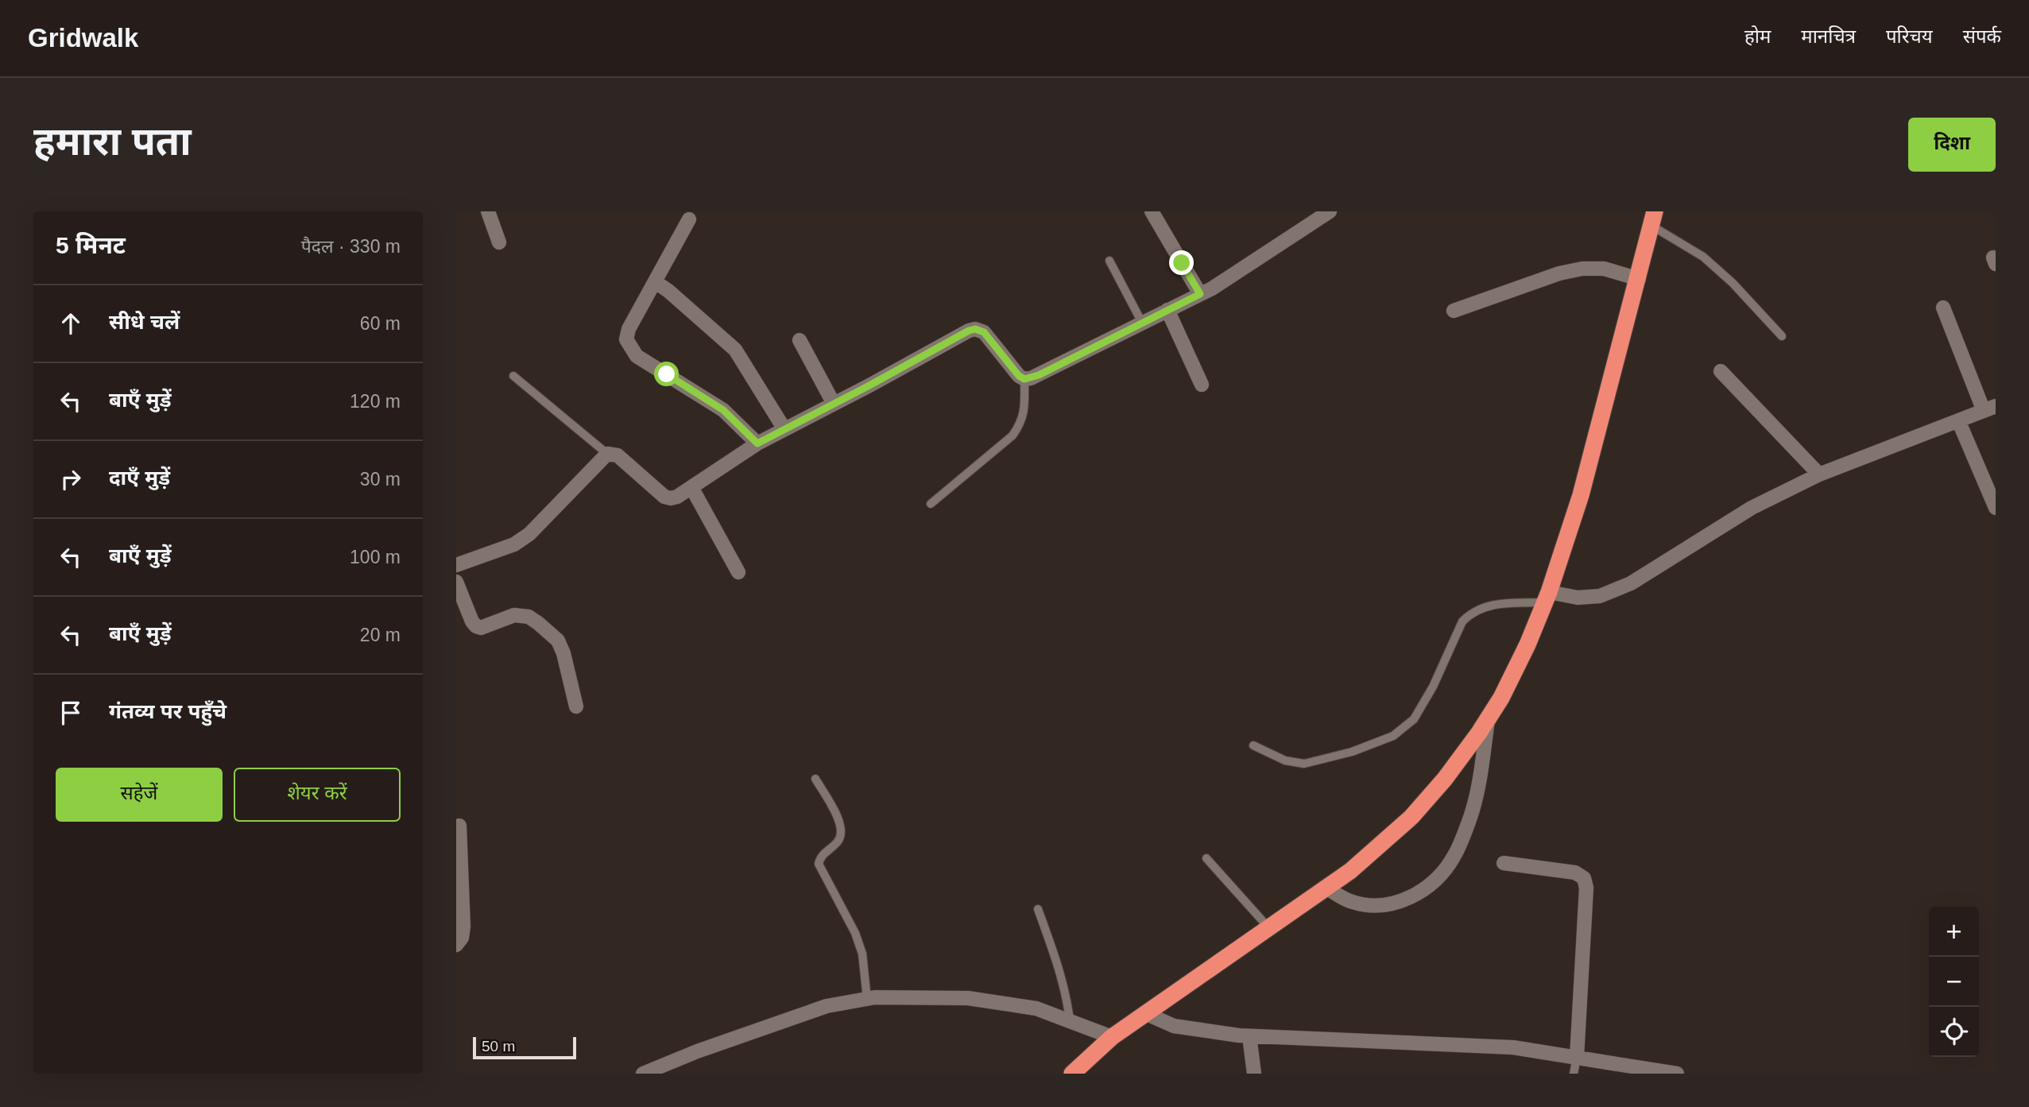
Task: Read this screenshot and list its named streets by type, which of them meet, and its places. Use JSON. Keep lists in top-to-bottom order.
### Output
{
  "scale_bar": "50 m",
  "page": {
    "header": "Gridwalk",
    "nav": [
      "होम",
      "मानचित्र",
      "परिचय",
      "संपर्क"
    ],
    "buttons": [
      "दिशा",
      ["सहेजें", "शेयर करें"]
    ],
    "title": "हमारा पता",
    "heading": ["5 मिनट", "पैदल · 330 m"],
    "list": [
      ["सीधे चलें", "60 m"],
      ["बाएँ मुड़ें", "120 m"],
      ["दाएँ मुड़ें", "30 m"],
      ["बाएँ मुड़ें", "100 m"],
      ["बाएँ मुड़ें", "20 m"],
      "गंतव्य पर पहुँचे"
    ],
    "map_buttons": ["+", "−"],
    "scale": "50 m"
  }
}
